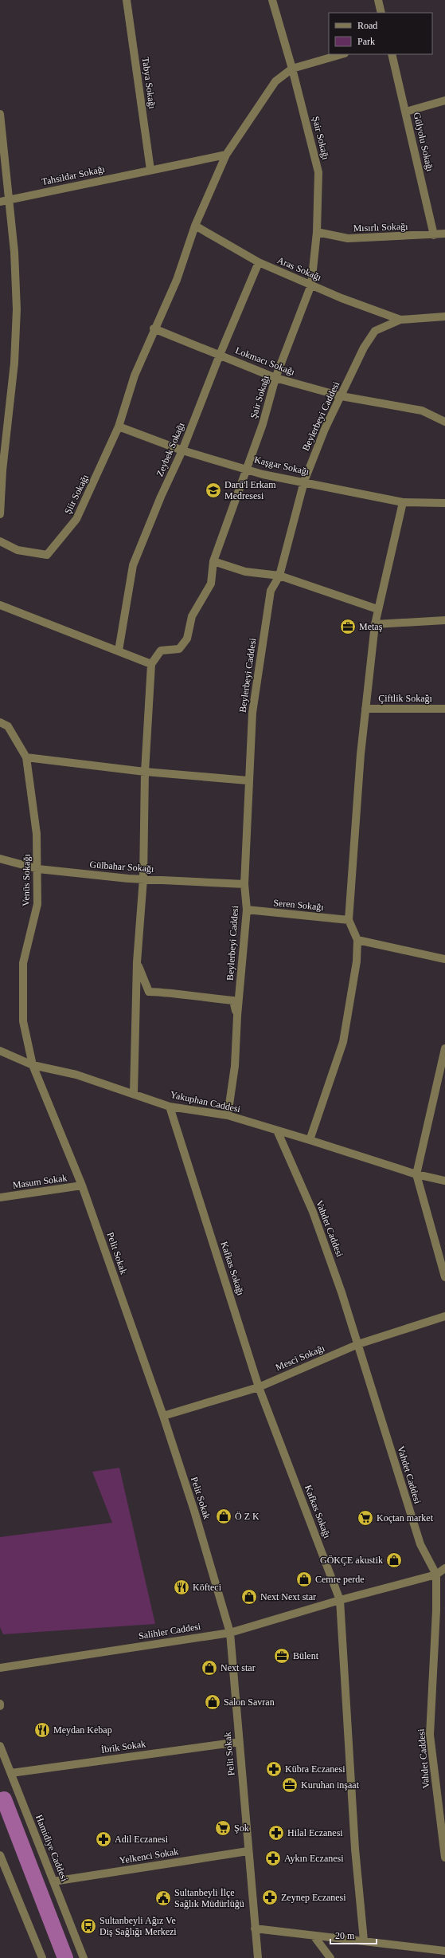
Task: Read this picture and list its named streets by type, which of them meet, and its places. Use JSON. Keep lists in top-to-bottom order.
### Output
{
  "streets": {
    "street": [
      "Tabya Sokağı",
      "Şair Sokağı",
      "Gülyolu Sokağı",
      "Tahsildar Sokağı",
      "Mısırlı Sokağı",
      "Aras Sokağı",
      "Lokmacı Sokağı",
      "Beylerbeyi Caddesi",
      "Zeybek Sokağı",
      "Kaşgar Sokağı",
      "Şiir Sokağı",
      "Çiftlik Sokağı",
      "Gülbahar Sokağı",
      "Venüs Sokağı",
      "Seren Sokağı",
      "Yakuphan Caddesi",
      "Masum Sokak",
      "Vahdet Caddesi",
      "Pelit Sokak",
      "Kafkas Sokağı",
      "Mesci Sokağı",
      "Salihler Caddesi",
      "İbrik Sokak",
      "Hamidiye Caddesi",
      "Yelkenci Sokak"
    ]
  },
  "crossings": [
    ["Tabya Sokağı", "Tahsildar Sokağı"],
    ["Şair Sokağı", "Mısırlı Sokağı"],
    ["Şair Sokağı", "Aras Sokağı"],
    ["Şair Sokağı", "Lokmacı Sokağı"],
    ["Şair Sokağı", "Kaşgar Sokağı"],
    ["Gülyolu Sokağı", "Mısırlı Sokağı"],
    ["Aras Sokağı", "Beylerbeyi Caddesi"],
    ["Aras Sokağı", "Zeybek Sokağı"],
    ["Lokmacı Sokağı", "Beylerbeyi Caddesi"],
    ["Lokmacı Sokağı", "Zeybek Sokağı"],
    ["Beylerbeyi Caddesi", "Kaşgar Sokağı"],
    ["Beylerbeyi Caddesi", "Gülbahar Sokağı"],
    ["Beylerbeyi Caddesi", "Seren Sokağı"],
    ["Beylerbeyi Caddesi", "Yakuphan Caddesi"],
    ["Zeybek Sokağı", "Kaşgar Sokağı"],
    ["Kaşgar Sokağı", "Şiir Sokağı"],
    ["Gülbahar Sokağı", "Venüs Sokağı"],
    ["Venüs Sokağı", "Yakuphan Caddesi"],
    ["Venüs Sokağı", "Pelit Sokak"],
    ["Yakuphan Caddesi", "Vahdet Caddesi"],
    ["Yakuphan Caddesi", "Pelit Sokak"],
    ["Yakuphan Caddesi", "Kafkas Sokağı"],
    ["Masum Sokak", "Pelit Sokak"],
    ["Vahdet Caddesi", "Mesci Sokağı"],
    ["Vahdet Caddesi", "Salihler Caddesi"],
    ["Pelit Sokak", "Mesci Sokağı"],
    ["Pelit Sokak", "Salihler Caddesi"],
    ["Pelit Sokak", "İbrik Sokak"],
    ["Pelit Sokak", "Yelkenci Sokak"],
    ["Kafkas Sokağı", "Mesci Sokağı"],
    ["Kafkas Sokağı", "Salihler Caddesi"],
    ["İbrik Sokak", "Hamidiye Caddesi"],
    ["Hamidiye Caddesi", "Yelkenci Sokak"]
  ],
  "places": {
    "school or university": ["Darü'l Erkam Medresesi"],
    "office": ["Metaş", "Bülent", "Kuruhan inşaat"],
    "shop": [
      "Ö Z K",
      "GÖKÇE akustik",
      "Cemre perde",
      "Next Next star",
      "Next star",
      "Salon Savran"
    ],
    "supermarket": ["Koçtan market", "Şok"],
    "restaurant": ["Köfteci", "Meydan Kebap"],
    "pharmacy": [
      "Kübra Eczanesi",
      "Hilal Eczanesi",
      "Adil Eczanesi",
      "Aykın Eczanesi",
      "Zeynep Eczanesi"
    ],
    "public building": ["Sultanbeyli İlçe Sağlık Müdürlüğü"],
    "bus stop": ["Sultanbeyli Ağız Ve Diş Sağlığı Merkezi"]
  },
  "legend": ["Road", "Park"],
  "scale_bar": "20 m"
}
